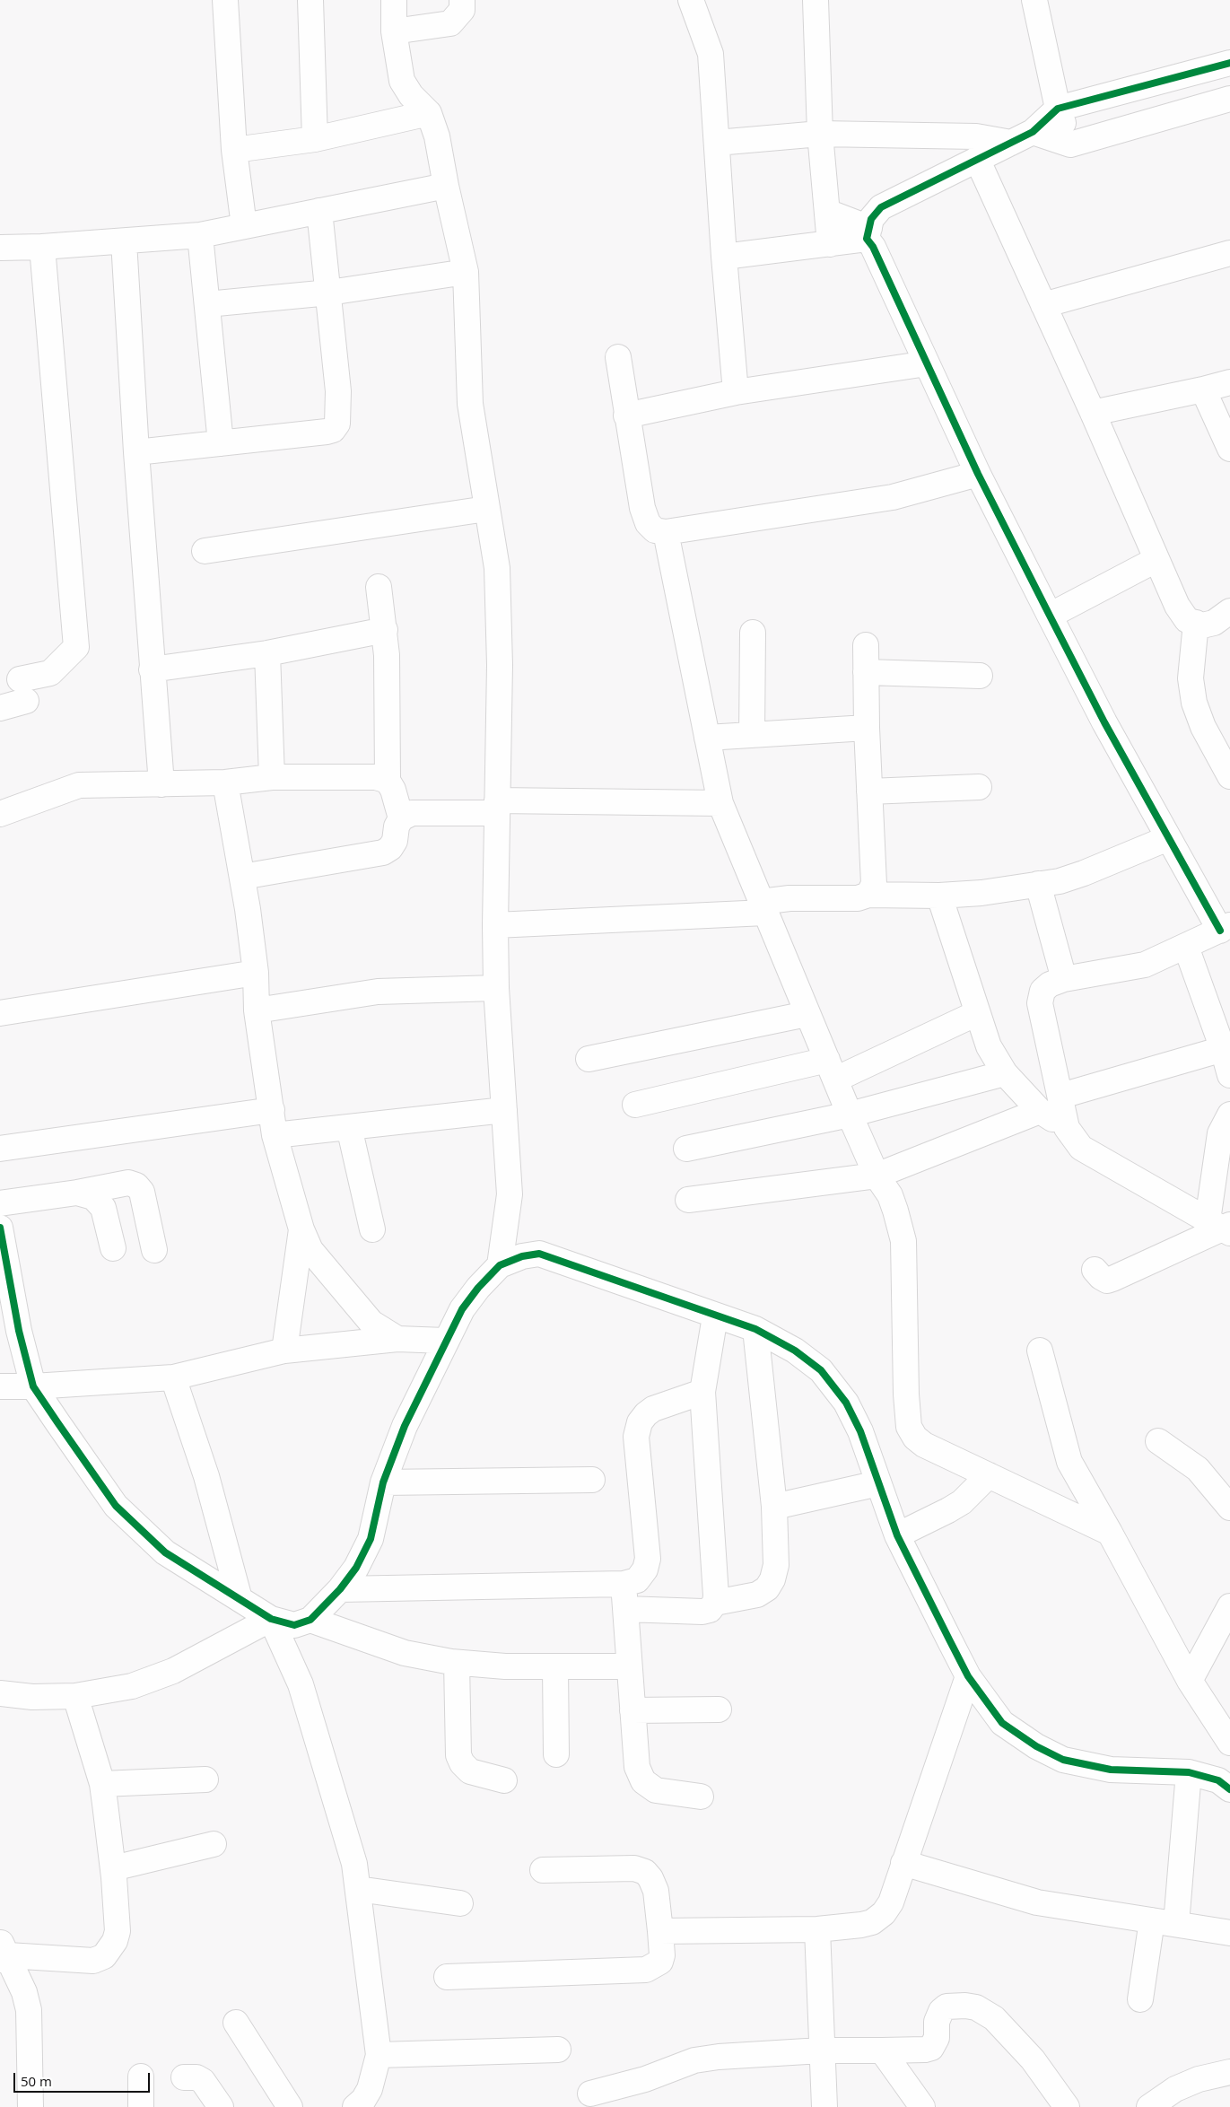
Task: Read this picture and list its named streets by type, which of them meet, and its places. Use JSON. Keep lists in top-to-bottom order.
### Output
{
  "scale_bar": "50 m"
}
